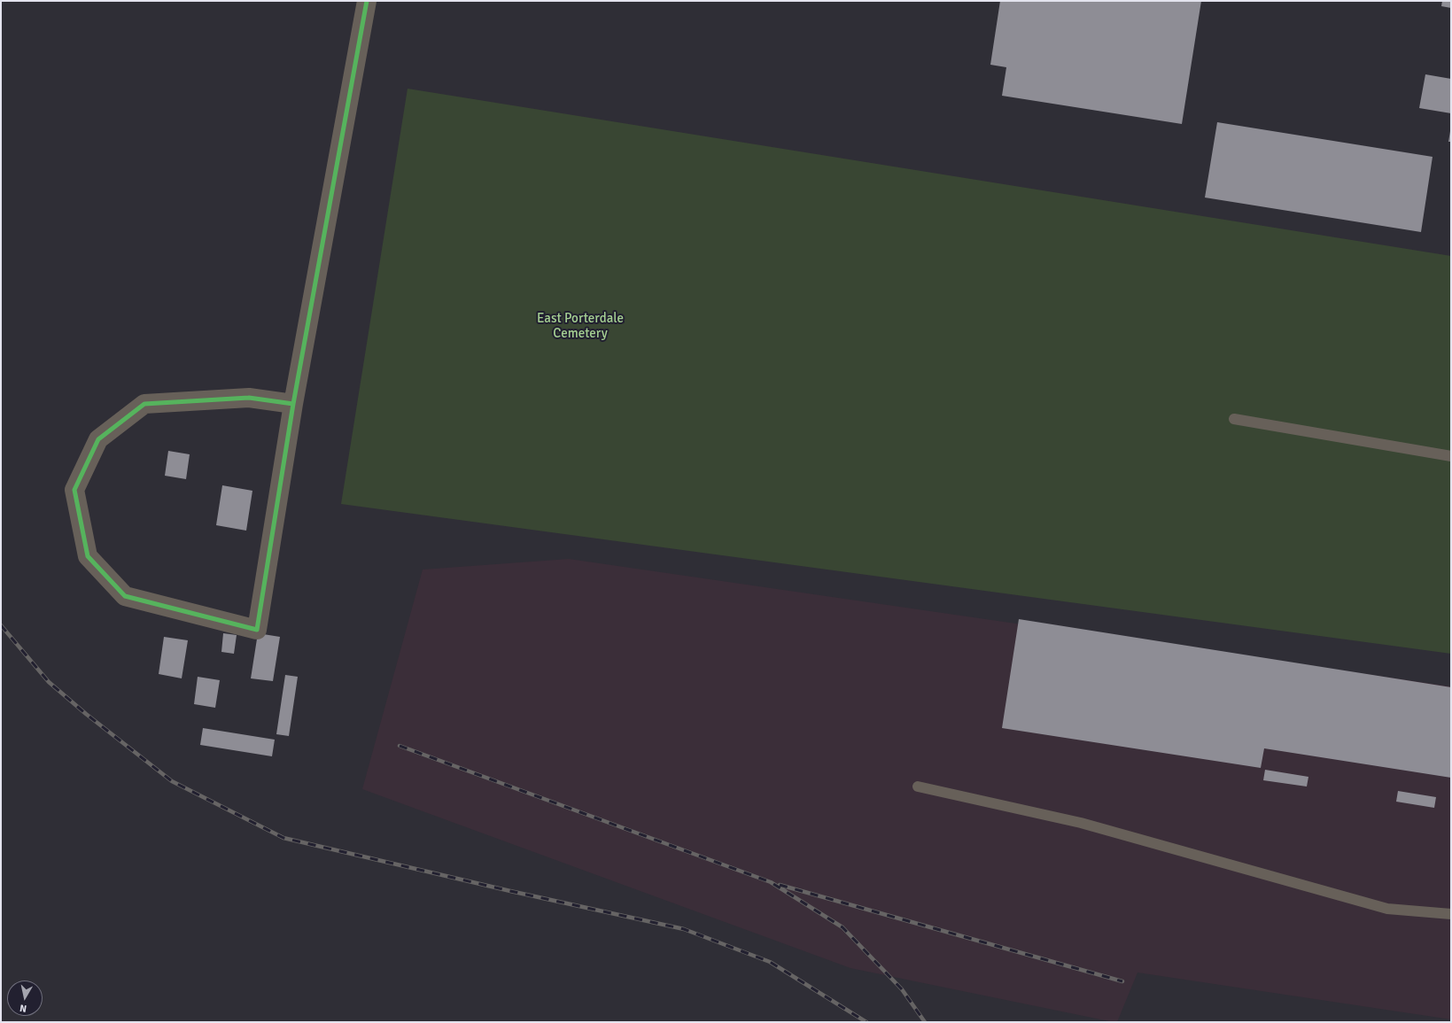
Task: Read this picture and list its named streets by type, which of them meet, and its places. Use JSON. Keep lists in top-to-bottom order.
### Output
{
  "parks": ["East Porterdale Cemetery"],
  "north": "bottom"
}
